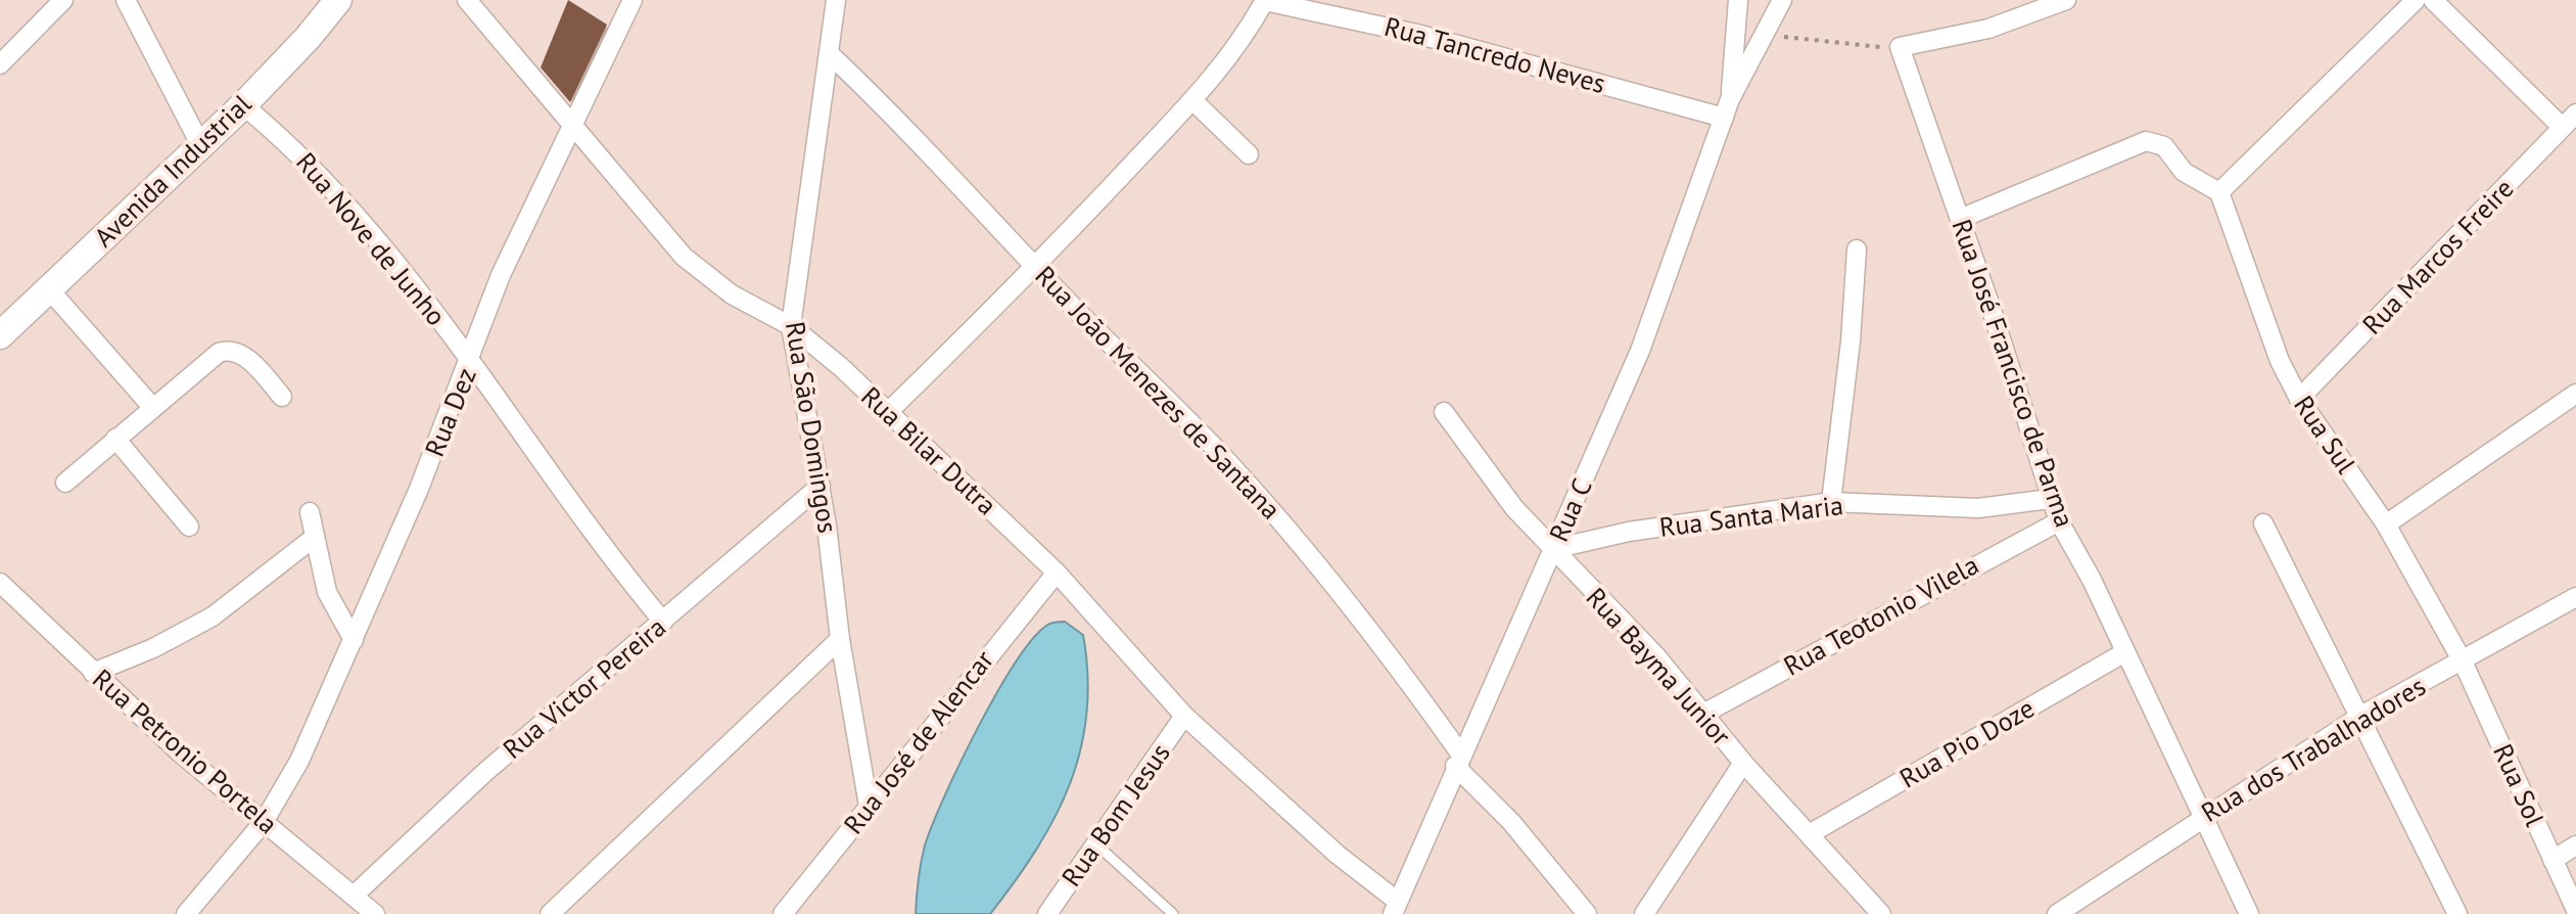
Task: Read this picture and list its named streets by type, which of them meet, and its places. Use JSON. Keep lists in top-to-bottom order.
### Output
{
  "streets": {
    "street": [
      "Rua Tancredo Neves",
      "Avenida Industrial",
      "Rua Nove de Junho",
      "Rua Marcos Freire",
      "Rua José Francisco de Parma",
      "Rua João Menezes de Santana",
      "Rua Dez",
      "Rua São Domingos",
      "Rua Sul",
      "Rua Bilar Dutra",
      "Rua C",
      "Rua Santa Maria",
      "Rua Teotonio Vilela",
      "Rua Bayma Junior",
      "Rua Victor Pereira",
      "Rua José de Alencar",
      "Rua Pio Doze",
      "Rua dos Trabalhadores",
      "Rua Petronio Portela",
      "Rua Sol",
      "Rua Bom Jesus"
    ]
  },
  "crossings": [
    ["Rua Tancredo Neves", "Rua C"],
    ["Avenida Industrial", "Rua Nove de Junho"],
    ["Rua Nove de Junho", "Rua Dez"],
    ["Rua Nove de Junho", "Rua Victor Pereira"],
    ["Rua Marcos Freire", "Rua Sul"],
    ["Rua José Francisco de Parma", "Rua Santa Maria"],
    ["Rua José Francisco de Parma", "Rua Teotonio Vilela"],
    ["Rua José Francisco de Parma", "Rua Pio Doze"],
    ["Rua José Francisco de Parma", "Rua dos Trabalhadores"],
    ["Rua João Menezes de Santana", "Rua São Domingos"],
    ["Rua João Menezes de Santana", "Rua C"],
    ["Rua Dez", "Rua Bilar Dutra"],
    ["Rua Dez", "Rua Petronio Portela"],
    ["Rua São Domingos", "Rua Bilar Dutra"],
    ["Rua São Domingos", "Rua Victor Pereira"],
    ["Rua São Domingos", "Rua José de Alencar"],
    ["Rua Sul", "Rua dos Trabalhadores"],
    ["Rua Sul", "Rua Sol"],
    ["Rua Bilar Dutra", "Rua C"],
    ["Rua Bilar Dutra", "Rua José de Alencar"],
    ["Rua Bilar Dutra", "Rua Bom Jesus"],
    ["Rua C", "Rua Santa Maria"],
    ["Rua C", "Rua Bayma Junior"],
    ["Rua Santa Maria", "Rua Bayma Junior"],
    ["Rua Teotonio Vilela", "Rua Bayma Junior"],
    ["Rua Bayma Junior", "Rua Pio Doze"],
    ["Rua Victor Pereira", "Rua Petronio Portela"],
    ["Rua dos Trabalhadores", "Rua Sol"]
  ]
}
